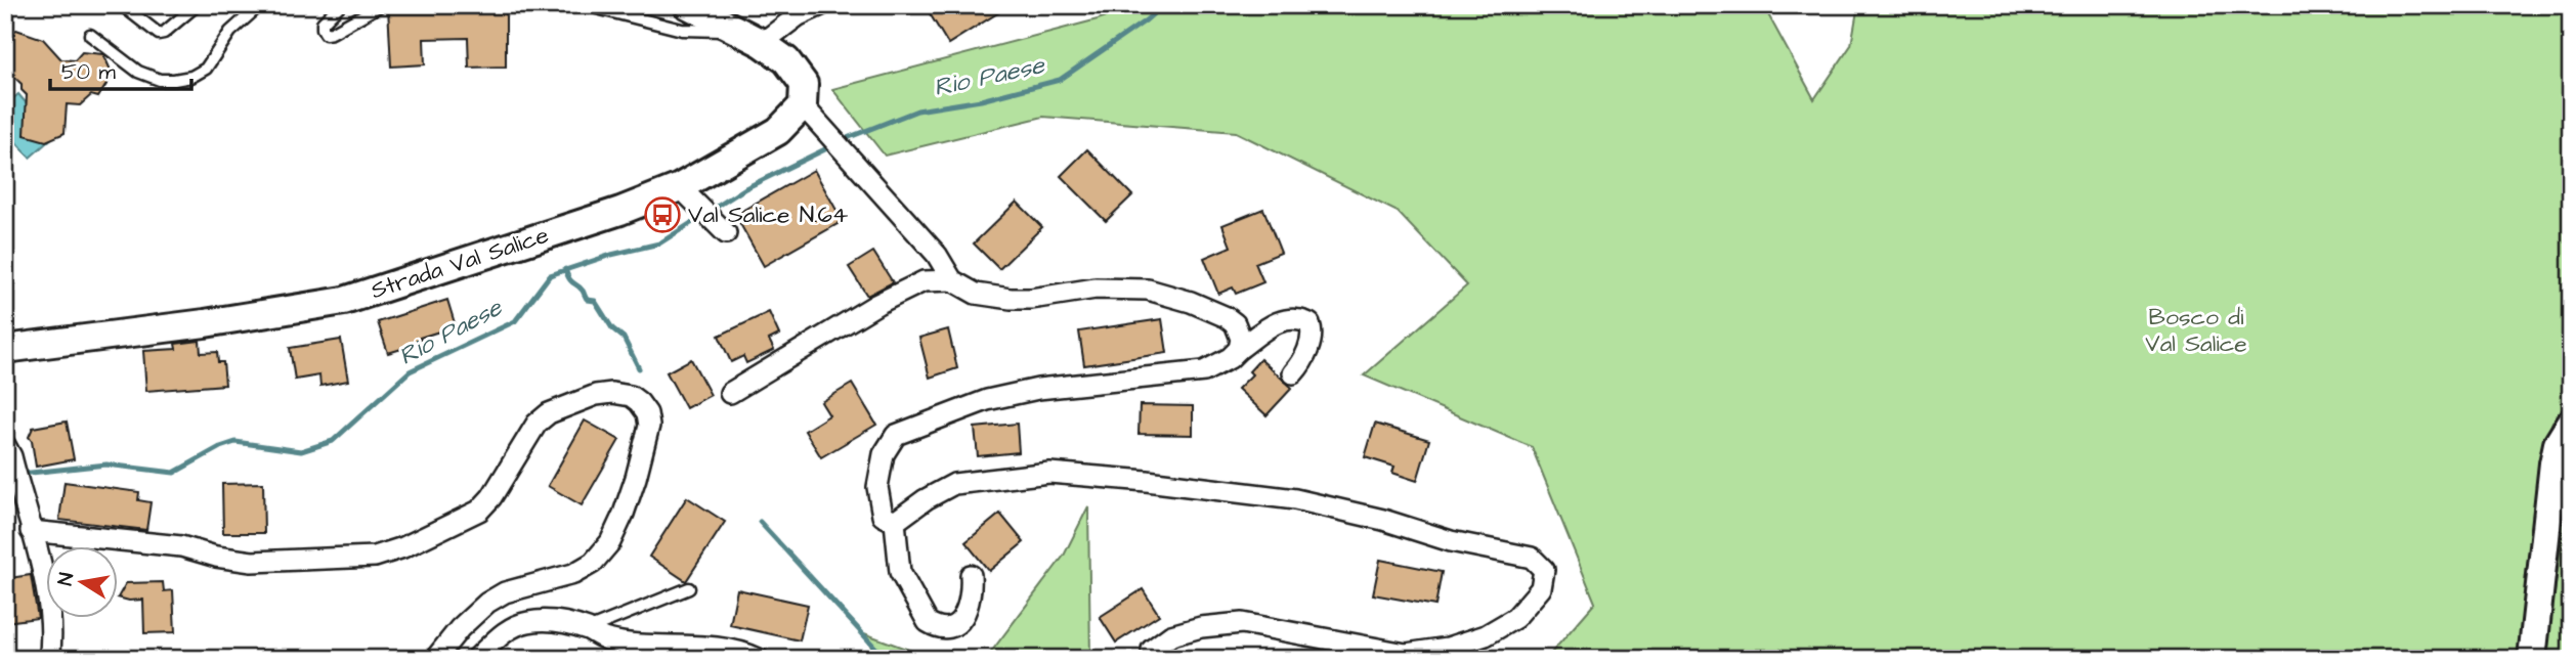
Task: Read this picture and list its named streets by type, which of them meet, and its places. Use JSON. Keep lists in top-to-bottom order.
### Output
{
  "streets": {
    "street": ["Strada Val Salice"]
  },
  "water": ["Rio Paese"],
  "parks": ["Bosco di Val Salice"],
  "places": {
    "bus stop": ["Val Salice N.64"]
  },
  "scale_bar": "50 m",
  "north": "left"
}
